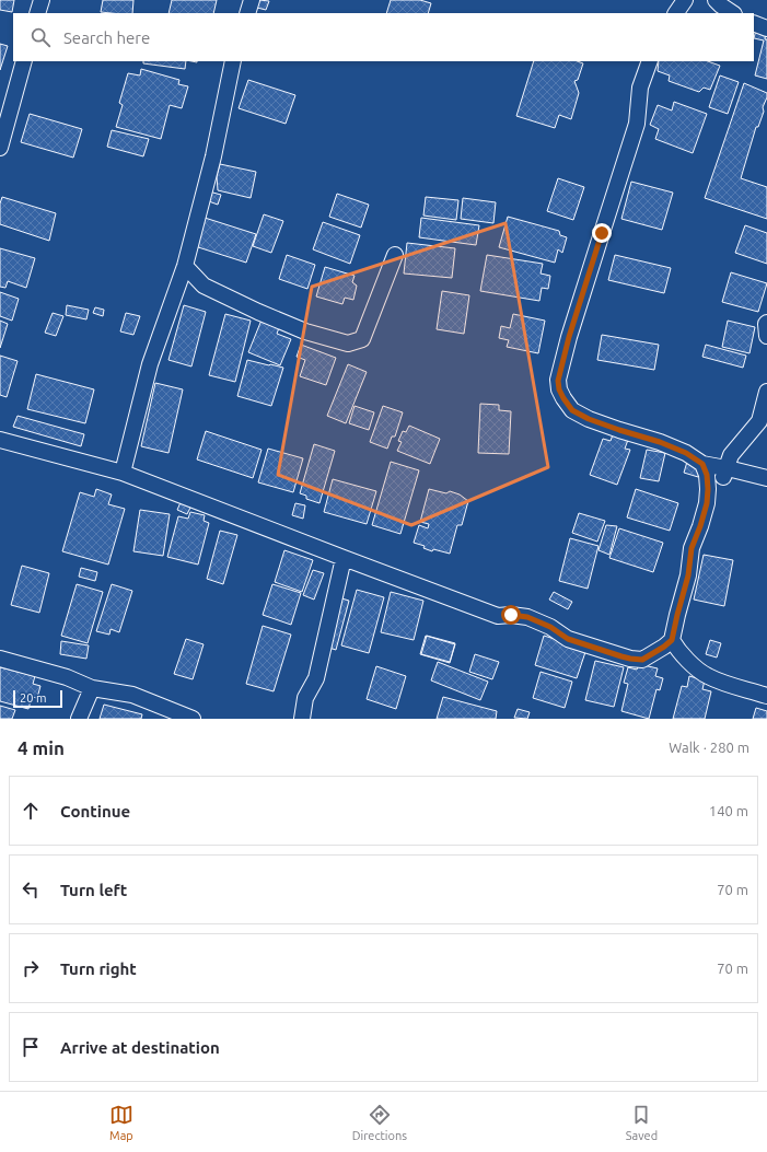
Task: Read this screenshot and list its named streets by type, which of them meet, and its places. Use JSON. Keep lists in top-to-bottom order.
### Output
{
  "scale_bar": "20 m",
  "page": {
    "search": "Search here",
    "scale": "20 m",
    "heading": ["4 min", "Walk · 280 m"],
    "list": [
      ["Continue", "140 m"],
      ["Turn left", "70 m"],
      ["Turn right", "70 m"],
      "Arrive at destination"
    ],
    "nav": ["Map", "Directions", "Saved"]
  }
}
